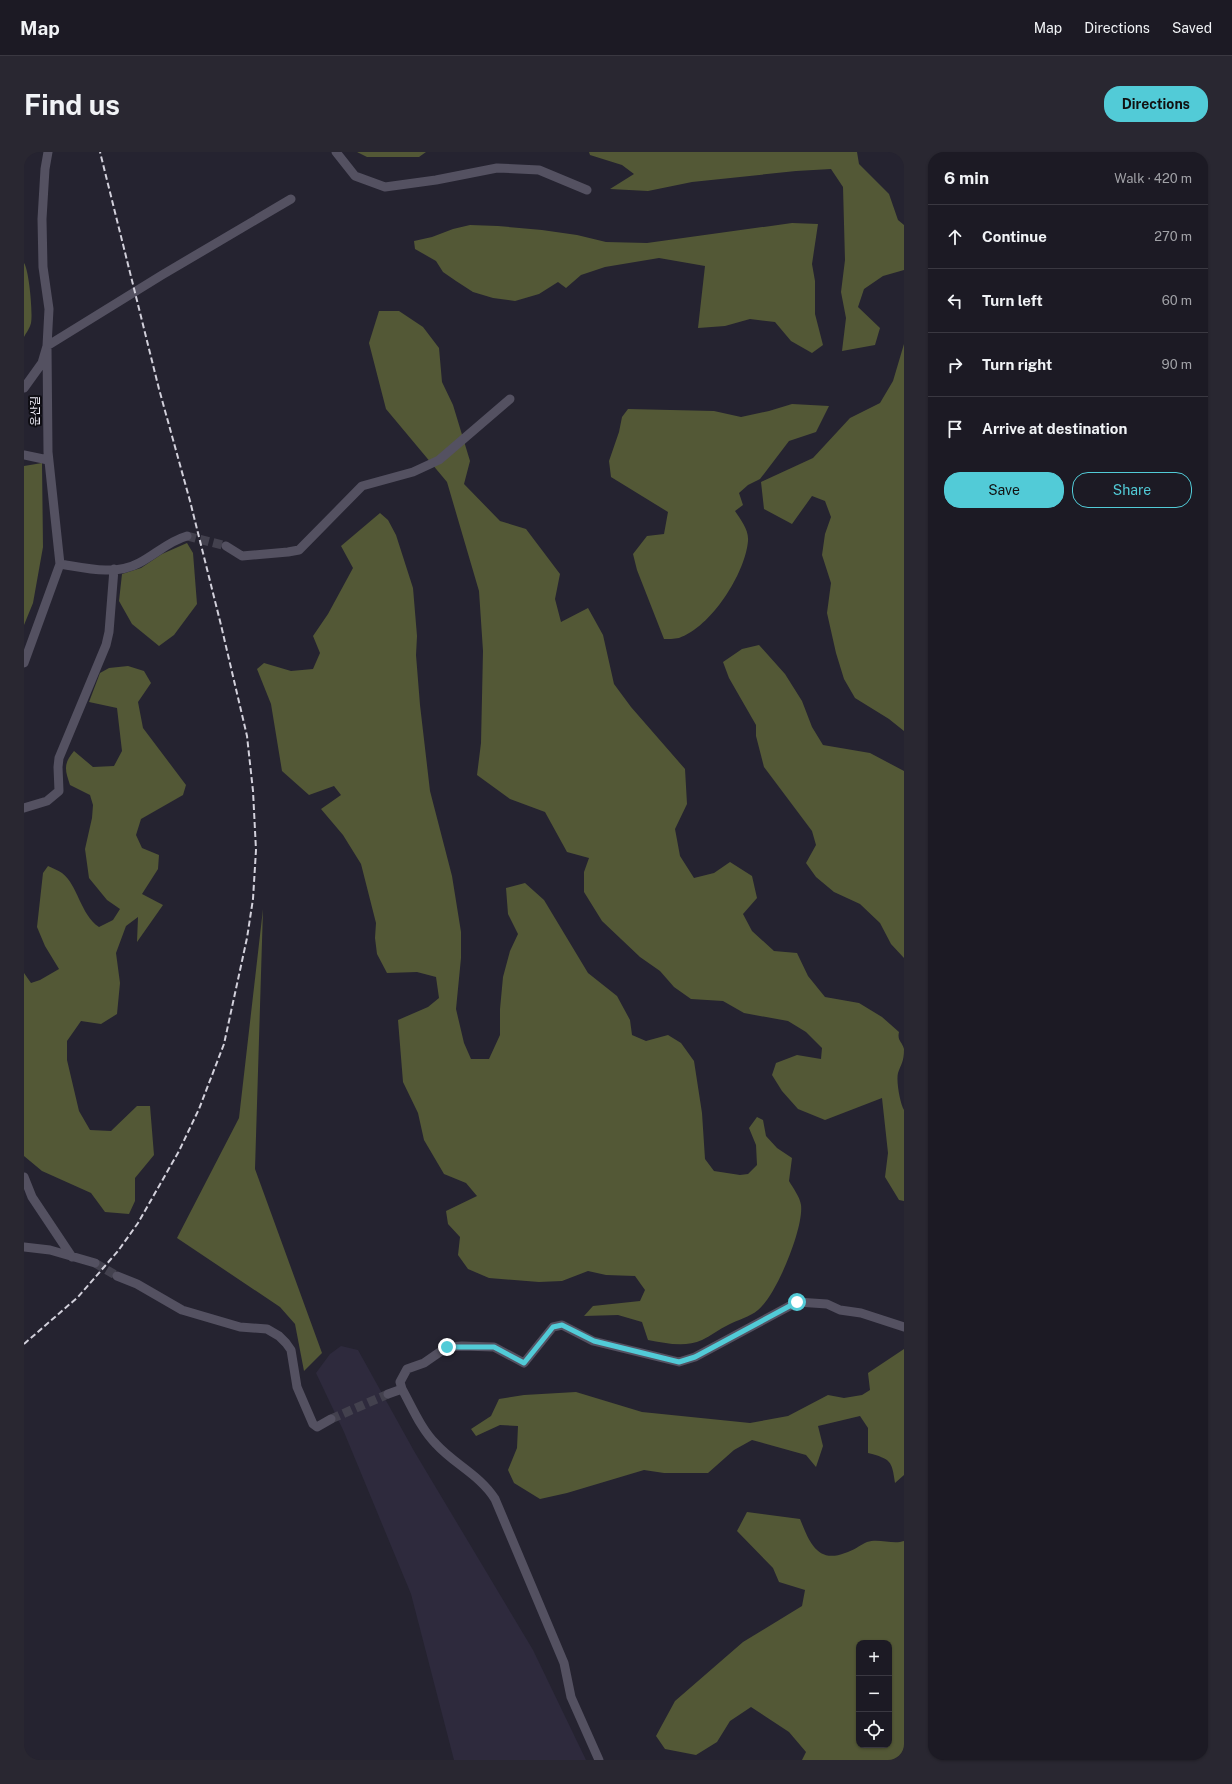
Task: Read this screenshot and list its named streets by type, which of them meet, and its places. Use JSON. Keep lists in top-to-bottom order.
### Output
{
  "streets": {
    "street": ["운산길"]
  },
  "page": {
    "header": "Map",
    "nav": ["Map", "Directions", "Saved"],
    "buttons": [
      "Directions",
      ["Save", "Share"]
    ],
    "title": "Find us",
    "heading": ["6 min", "Walk · 420 m"],
    "list": [
      ["Continue", "270 m"],
      ["Turn left", "60 m"],
      ["Turn right", "90 m"],
      "Arrive at destination"
    ],
    "map_buttons": ["+", "−"]
  }
}
